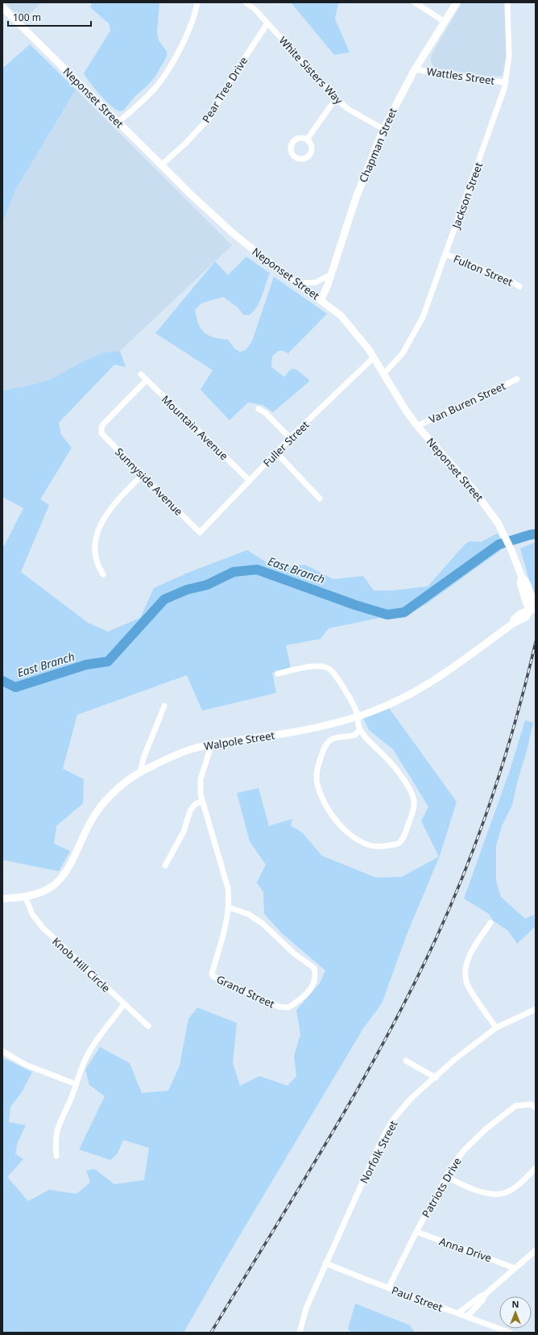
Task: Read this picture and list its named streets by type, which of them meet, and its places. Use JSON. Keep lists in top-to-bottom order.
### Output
{
  "streets": {
    "main road": ["Neponset Street", "Chapman Street", "Walpole Street"],
    "street": [
      "White Sisters Way",
      "Wattles Street",
      "Pear Tree Drive",
      "Jackson Street",
      "Fulton Street",
      "Van Buren Street",
      "Mountain Avenue",
      "Fuller Street",
      "Sunnyside Avenue",
      "Knob Hill Circle",
      "Grand Street",
      "Norfolk Street",
      "Patriots Drive",
      "Anna Drive",
      "Paul Street"
    ]
  },
  "crossings": [
    ["White Sisters Way", "Pear Tree Drive"],
    ["White Sisters Way", "Chapman Street"],
    ["Wattles Street", "Chapman Street"],
    ["Wattles Street", "Jackson Street"],
    ["Pear Tree Drive", "Neponset Street"],
    ["Neponset Street", "Chapman Street"],
    ["Neponset Street", "Jackson Street"],
    ["Neponset Street", "Van Buren Street"],
    ["Neponset Street", "Fuller Street"],
    ["Neponset Street", "Walpole Street"],
    ["Jackson Street", "Fulton Street"],
    ["Mountain Avenue", "Fuller Street"],
    ["Mountain Avenue", "Sunnyside Avenue"],
    ["Fuller Street", "Sunnyside Avenue"],
    ["Walpole Street", "Knob Hill Circle"],
    ["Walpole Street", "Grand Street"],
    ["Norfolk Street", "Paul Street"],
    ["Patriots Drive", "Anna Drive"],
    ["Patriots Drive", "Paul Street"]
  ],
  "water": ["East Branch"],
  "scale_bar": "100 m",
  "north": "top"
}
